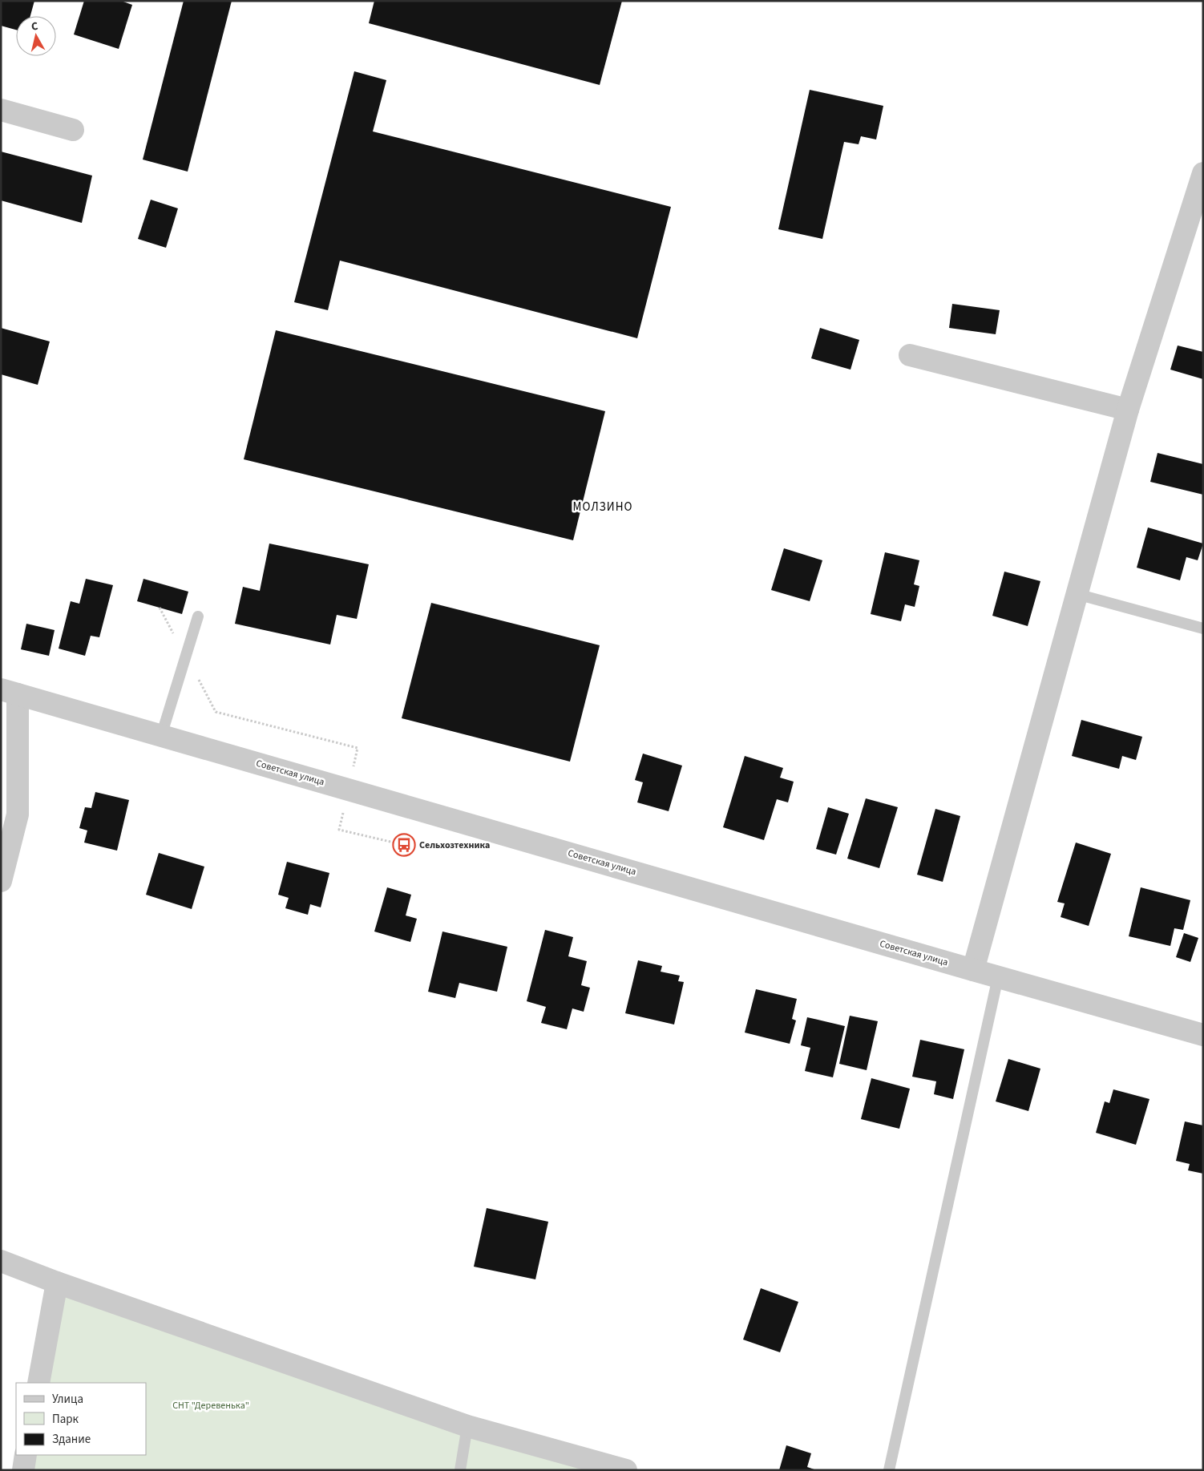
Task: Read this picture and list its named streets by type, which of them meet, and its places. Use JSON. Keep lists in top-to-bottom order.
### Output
{
  "streets": {
    "street": ["Советская улица"]
  },
  "districts": ["МОЛЗИНО"],
  "parks": ["СНТ \"Деревенька\""],
  "places": {
    "bus stop": ["Сельхозтехника"]
  },
  "legend": ["Улица", "Парк", "Здание"],
  "north": "top"
}
